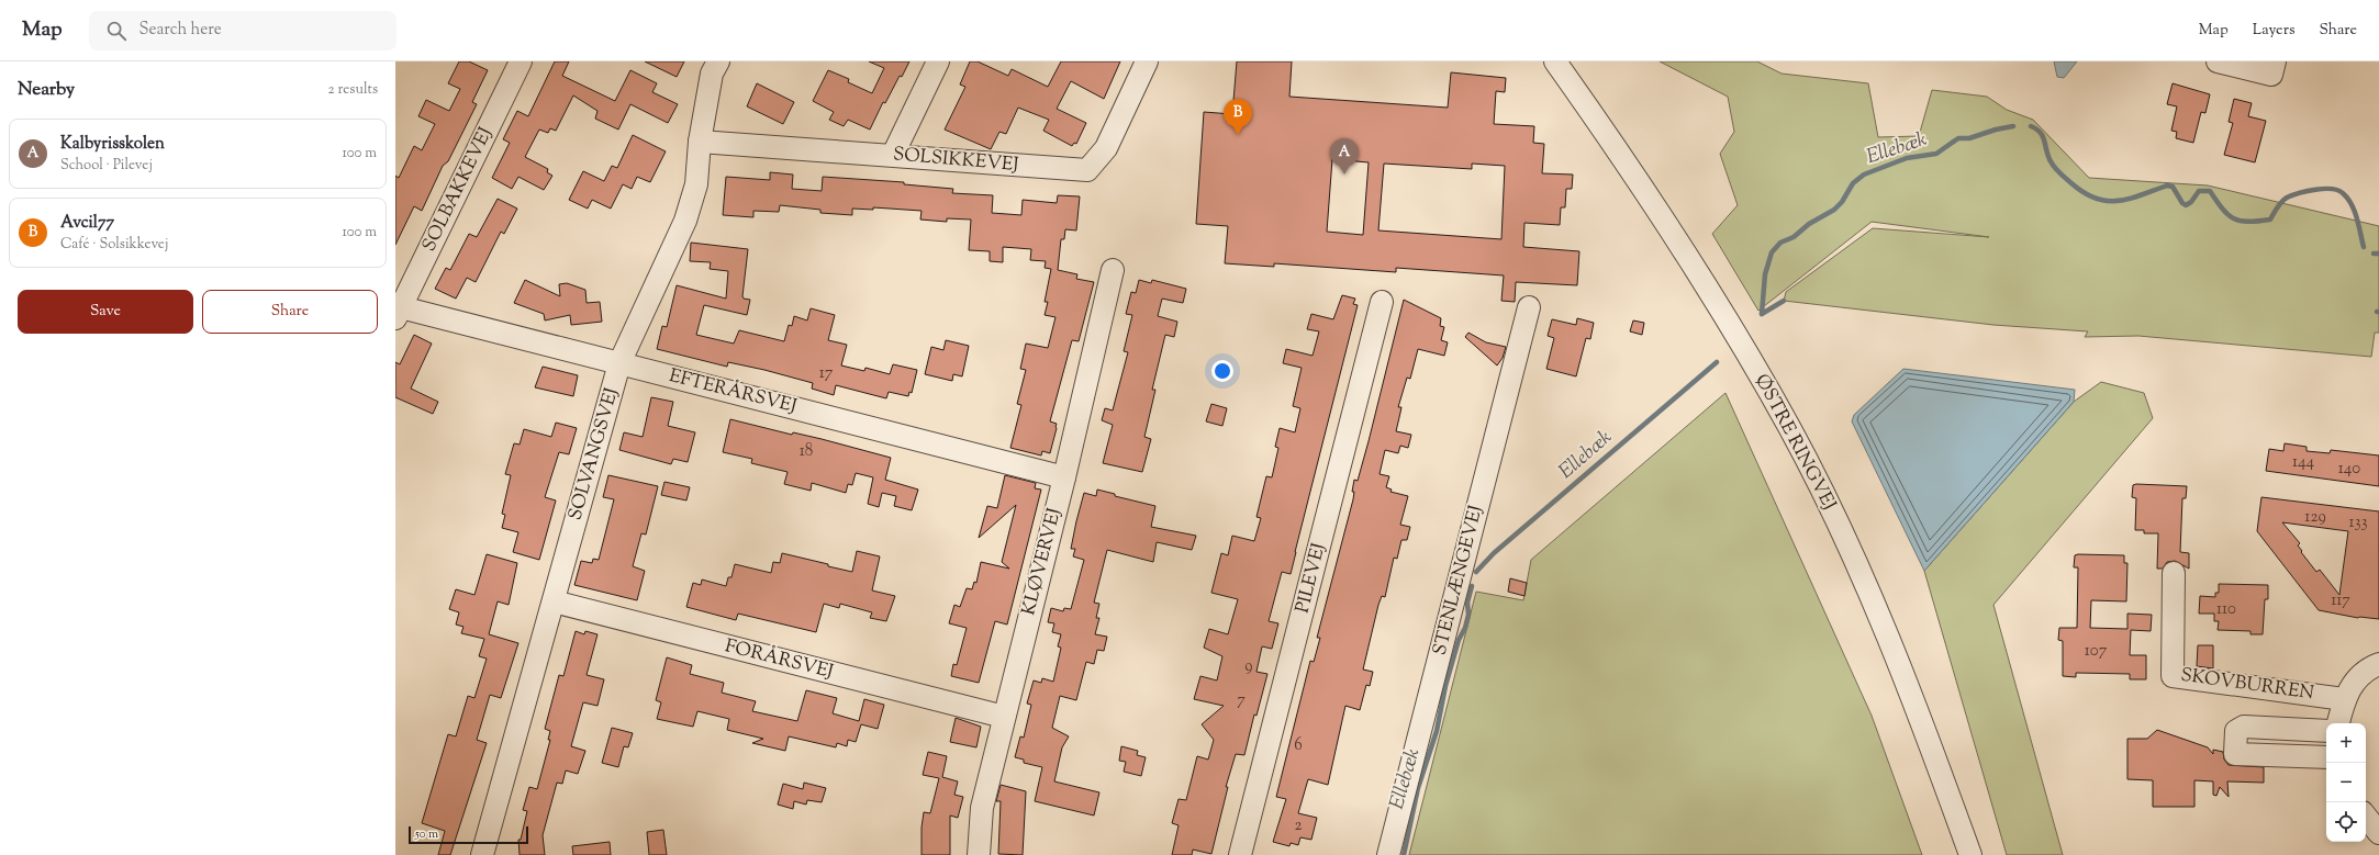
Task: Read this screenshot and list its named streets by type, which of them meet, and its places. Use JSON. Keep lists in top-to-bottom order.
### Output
{
  "streets": {
    "street": [
      "SOLSIKKEVEJ",
      "SOLBAKKEVEJ",
      "EFTERÅRSVEJ",
      "ØSTRE RINGVEJ",
      "SOLVANGSVEJ",
      "KLØVERVEJ",
      "PILEVEJ",
      "STENLÆNGEVEJ",
      "FORÅRSVEJ",
      "SKOVBURREN"
    ]
  },
  "crossings": [
    ["SOLSIKKEVEJ", "SOLVANGSVEJ"],
    ["SOLBAKKEVEJ", "EFTERÅRSVEJ"],
    ["EFTERÅRSVEJ", "SOLVANGSVEJ"],
    ["EFTERÅRSVEJ", "KLØVERVEJ"],
    ["SOLVANGSVEJ", "FORÅRSVEJ"],
    ["KLØVERVEJ", "FORÅRSVEJ"]
  ],
  "water": ["Ellebæk"],
  "house_numbers": [
    "17",
    "18",
    "144",
    "140",
    "129",
    "133",
    "117",
    "110",
    "107",
    "9",
    "7",
    "6",
    "2"
  ],
  "scale_bar": "50 m",
  "page": {
    "header": "Map",
    "search": "Search here",
    "nav": ["Map", "Layers", "Share"],
    "heading": ["Nearby", "2 results"],
    "pins": ["B", "A"],
    "list": [
      {
        "mark": "A",
        "name": "Kalbyrisskolen",
        "note": "School · Pilevej",
        "value": "100 m"
      },
      {
        "mark": "B",
        "name": "Avcil77",
        "note": "Café · Solsikkevej",
        "value": "100 m"
      }
    ],
    "buttons": ["Save", "Share"],
    "map_buttons": ["+", "−"],
    "scale": "50 m"
  }
}
